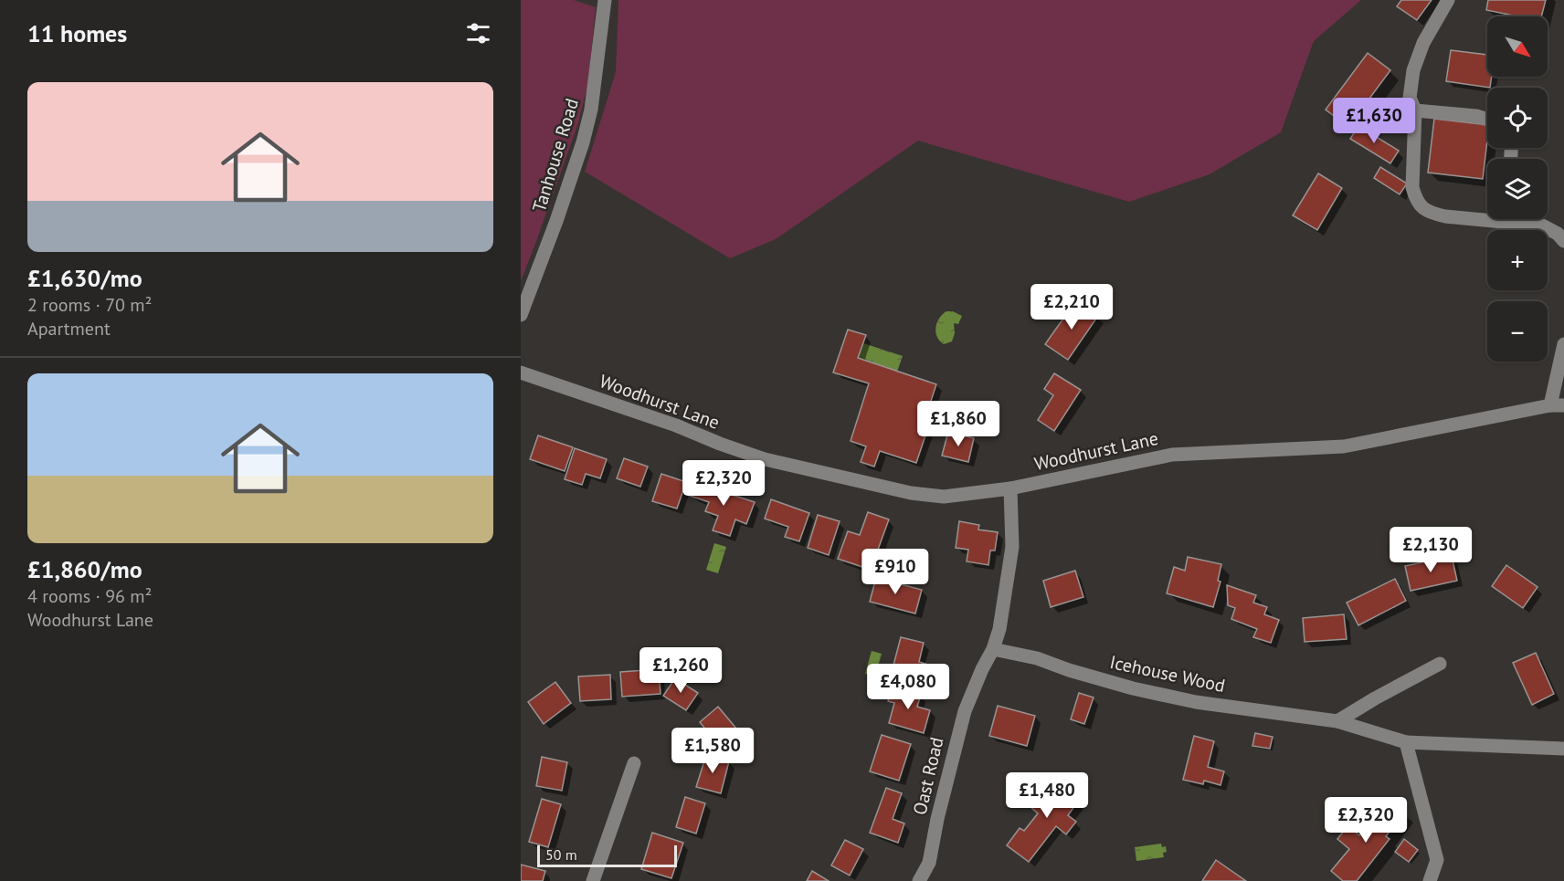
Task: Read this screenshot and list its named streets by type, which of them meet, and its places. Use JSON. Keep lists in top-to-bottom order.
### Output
{
  "streets": {
    "street": [
      "Tanhouse Road",
      "Woodhurst Lane",
      "Icehouse Wood",
      "Oast Road"
    ]
  },
  "crossings": [
    ["Woodhurst Lane", "Oast Road"],
    ["Icehouse Wood", "Oast Road"]
  ],
  "scale_bar": "50 m",
  "north": "bottom right",
  "page": {
    "heading": "11 homes",
    "map_buttons": ["+", "−"],
    "list": [
      {
        "name": "£1,630/mo",
        "note": "2 rooms · 70 m² · Apartment"
      },
      {
        "name": "£1,860/mo",
        "note": "4 rooms · 96 m² · Woodhurst Lane"
      }
    ],
    "price": [
      "£1,630",
      "£2,210",
      "£1,860",
      "£2,320",
      "£2,130",
      "£910",
      "£1,260",
      "£4,080",
      "£1,580",
      "£1,480",
      "£2,320"
    ],
    "scale": "50 m"
  }
}
